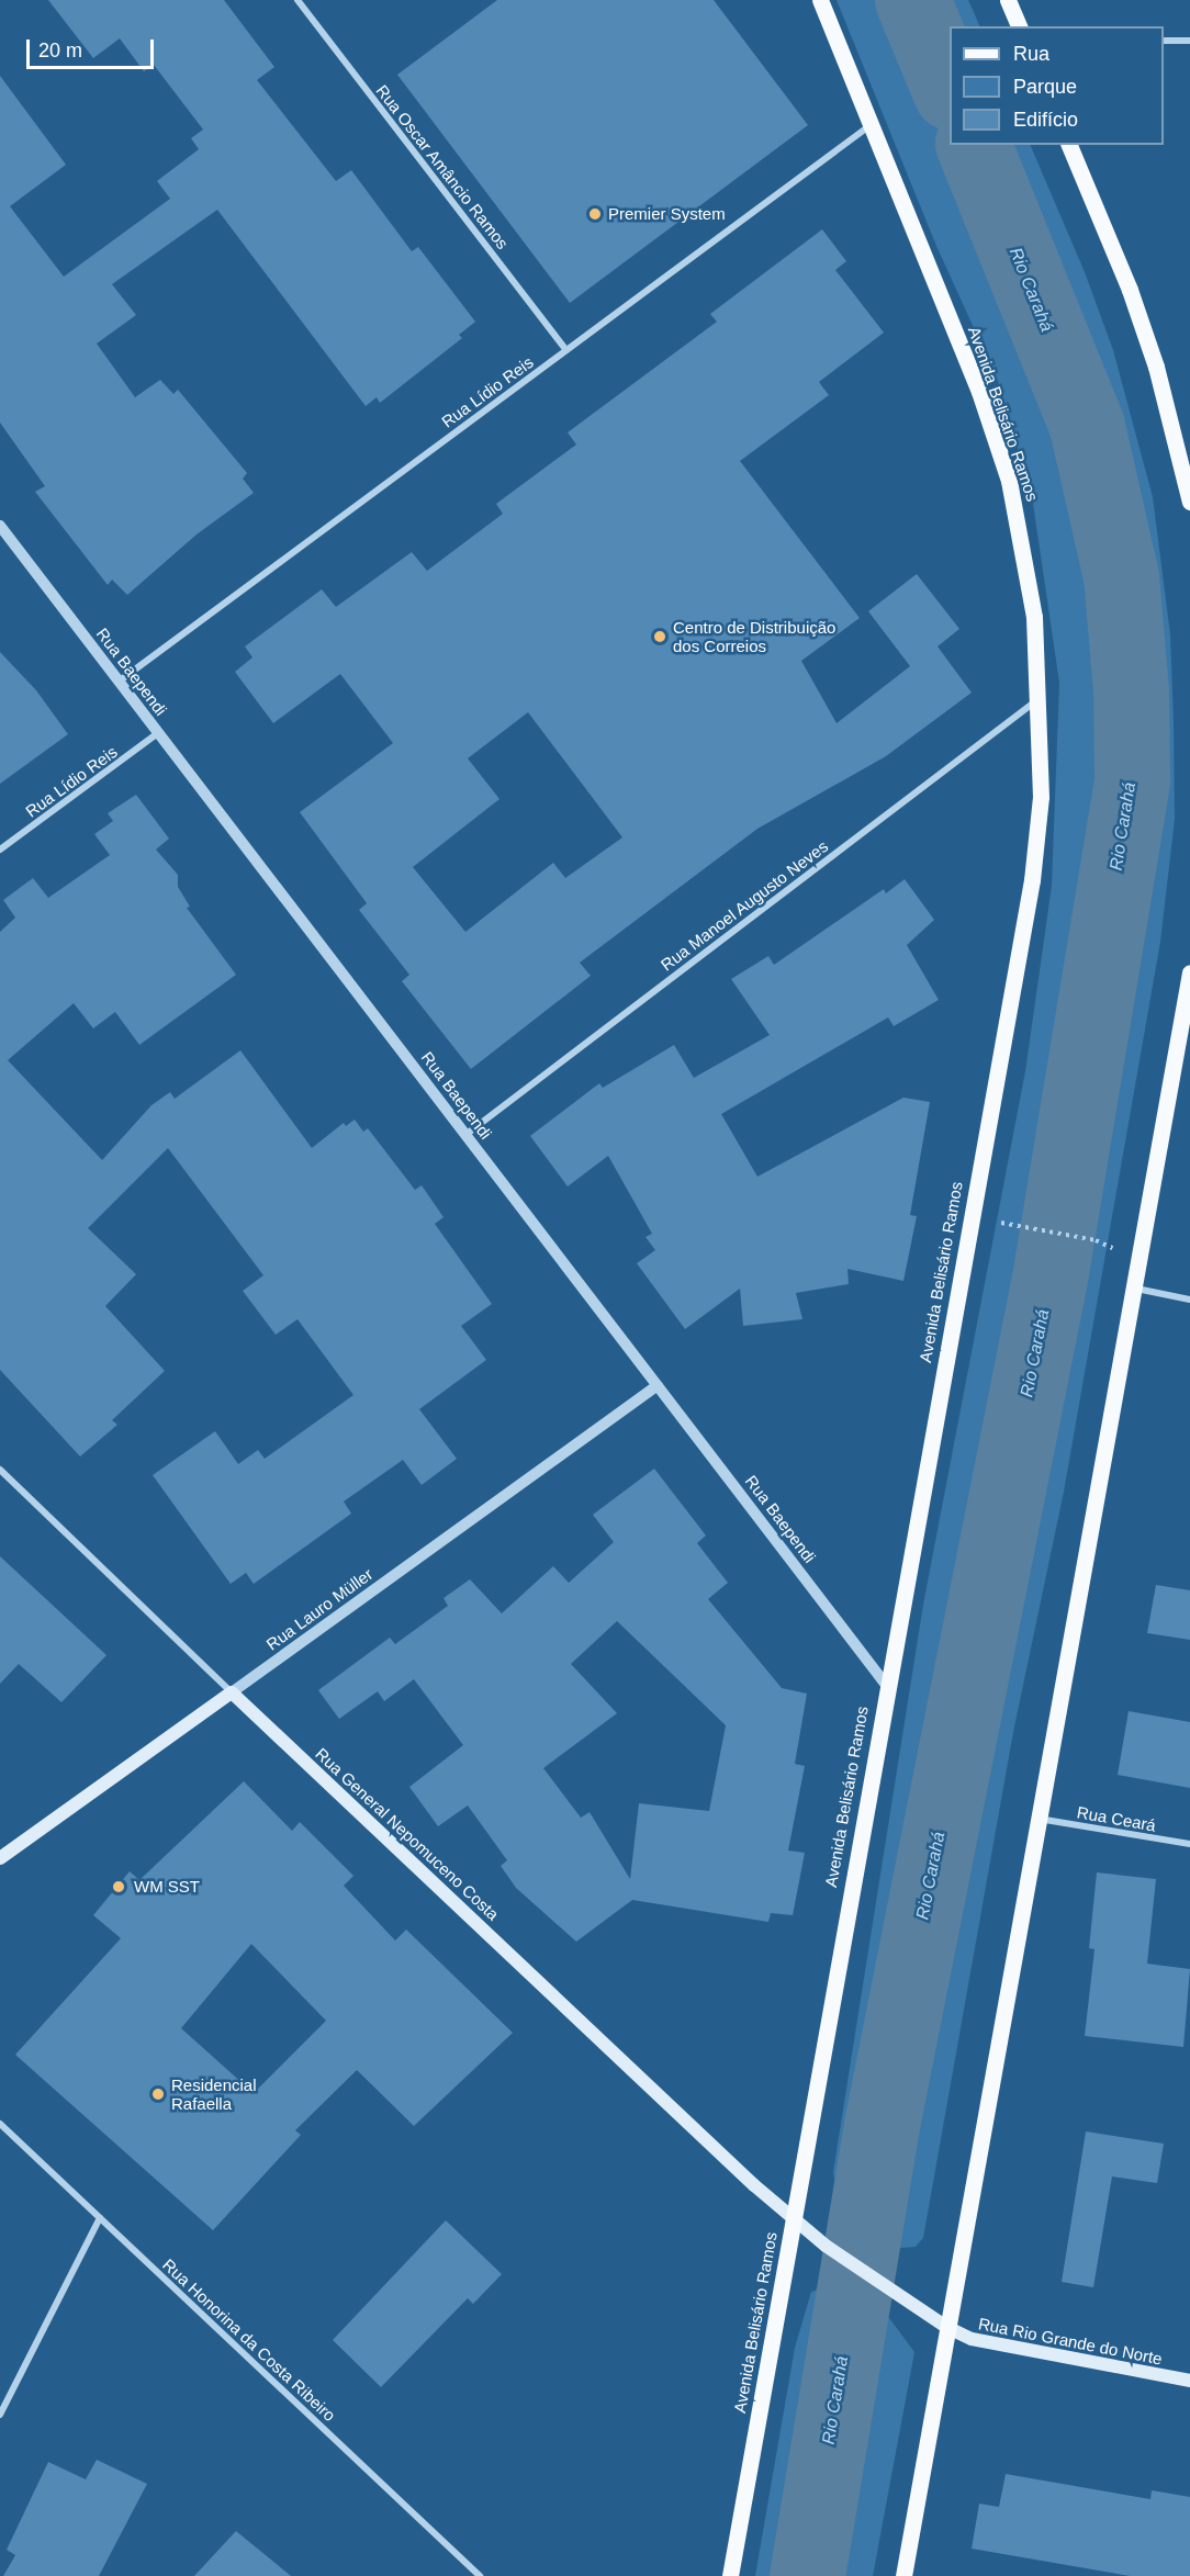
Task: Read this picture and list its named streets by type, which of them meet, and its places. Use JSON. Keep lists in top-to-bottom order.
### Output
{
  "streets": {
    "main road": [
      "Avenida Belisário Ramos",
      "Rua Lauro Müller",
      "Rua General Nepomuceno Costa",
      "Rua Rio Grande do Norte"
    ],
    "street": [
      "Rua Oscar Amâncio Ramos",
      "Rua Lídio Reis",
      "Rua Baependi",
      "Rua Manoel Augusto Neves",
      "Rua Ceará",
      "Rua Honorina da Costa Ribeiro"
    ]
  },
  "crossings": [
    ["Rua Oscar Amâncio Ramos", "Rua Lídio Reis"],
    ["Rua Lídio Reis", "Avenida Belisário Ramos"],
    ["Rua Lídio Reis", "Rua Baependi"],
    ["Avenida Belisário Ramos", "Rua Baependi"],
    ["Avenida Belisário Ramos", "Rua Manoel Augusto Neves"],
    ["Avenida Belisário Ramos", "Rua General Nepomuceno Costa"],
    ["Rua Baependi", "Rua Manoel Augusto Neves"],
    ["Rua Baependi", "Rua Lauro Müller"],
    ["Rua Lauro Müller", "Rua General Nepomuceno Costa"],
    ["Rua General Nepomuceno Costa", "Rua Rio Grande do Norte"]
  ],
  "water": ["Rio Carahá"],
  "places": [
    "Premier System",
    "Centro de Distribuição dos Correios",
    "WM SST",
    "Residencial Rafaella"
  ],
  "legend": ["Rua", "Parque", "Edifício"],
  "scale_bar": "20 m"
}
